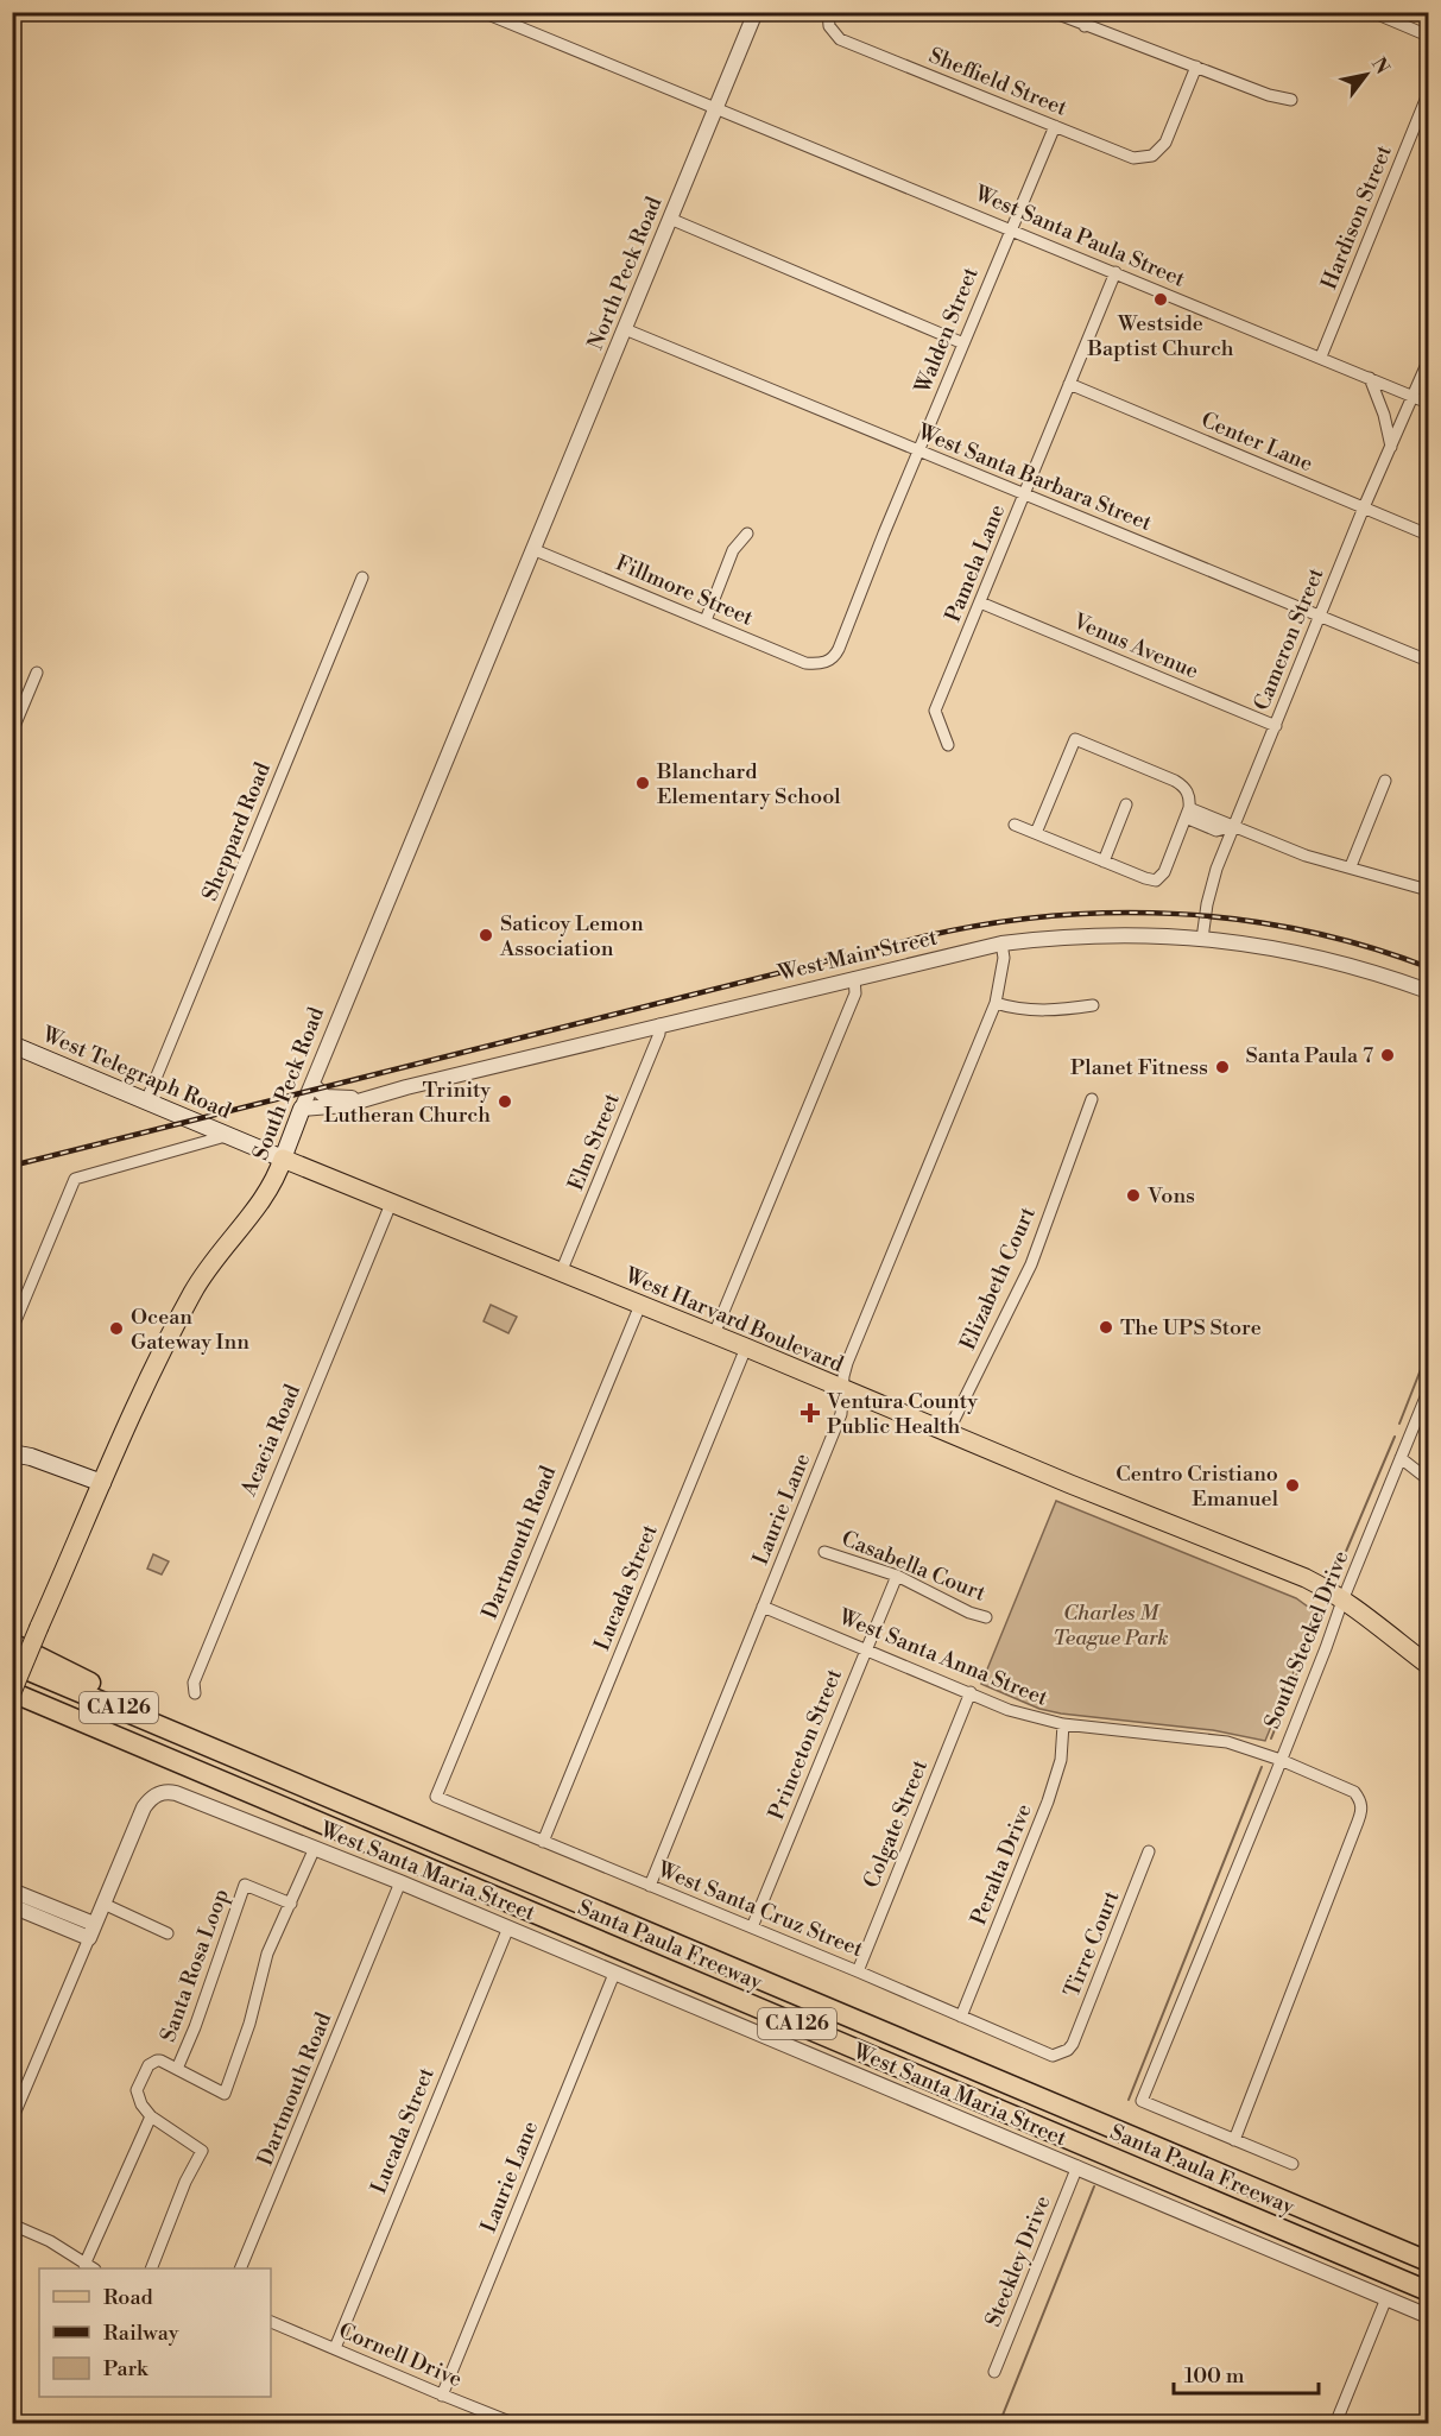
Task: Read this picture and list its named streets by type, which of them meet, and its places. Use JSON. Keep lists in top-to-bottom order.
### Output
{
  "streets": {
    "highway": ["CA 126", "Santa Paula Freeway"],
    "main road": ["West Telegraph Road", "South Peck Road", "West Harvard Boulevard"],
    "street": [
      "Sheffield Street",
      "Hardison Street",
      "West Santa Paula Street",
      "North Peck Road",
      "Walden Street",
      "Center Lane",
      "West Santa Barbara Street",
      "Pamela Lane",
      "Fillmore Street",
      "Cameron Street",
      "Venus Avenue",
      "Sheppard Road",
      "West Main Street",
      "Elm Street",
      "Elizabeth Court",
      "Acacia Road",
      "Laurie Lane",
      "Dartmouth Road",
      "Casabella Court",
      "Lucada Street",
      "South Steckel Drive",
      "West Santa Anna Street",
      "Princeton Street",
      "Colgate Street",
      "Peralta Drive",
      "West Santa Maria Street",
      "West Santa Cruz Street",
      "Tirre Court",
      "Santa Rosa Loop",
      "Steckley Drive",
      "Cornell Drive"
    ]
  },
  "crossings": [
    ["Sheffield Street", "Walden Street"],
    ["Hardison Street", "West Santa Paula Street"],
    ["West Santa Paula Street", "North Peck Road"],
    ["West Santa Paula Street", "Walden Street"],
    ["West Santa Paula Street", "Pamela Lane"],
    ["West Santa Paula Street", "Cameron Street"],
    ["North Peck Road", "West Santa Barbara Street"],
    ["North Peck Road", "Fillmore Street"],
    ["North Peck Road", "South Peck Road"],
    ["Walden Street", "West Santa Barbara Street"],
    ["Walden Street", "Fillmore Street"],
    ["Center Lane", "Pamela Lane"],
    ["Center Lane", "Cameron Street"],
    ["West Santa Barbara Street", "Pamela Lane"],
    ["West Santa Barbara Street", "Cameron Street"],
    ["Pamela Lane", "Venus Avenue"],
    ["Fillmore Street", "South Peck Road"],
    ["Cameron Street", "Venus Avenue"],
    ["Cameron Street", "West Main Street"],
    ["Sheppard Road", "West Telegraph Road"],
    ["West Main Street", "South Peck Road"],
    ["West Main Street", "Elm Street"],
    ["West Main Street", "Laurie Lane"],
    ["West Telegraph Road", "South Peck Road"],
    ["West Telegraph Road", "West Harvard Boulevard"],
    ["South Peck Road", "West Harvard Boulevard"],
    ["South Peck Road", "Santa Paula Freeway"],
    ["Elm Street", "West Harvard Boulevard"],
    ["Elizabeth Court", "West Harvard Boulevard"],
    ["West Harvard Boulevard", "Acacia Road"],
    ["West Harvard Boulevard", "Laurie Lane"],
    ["West Harvard Boulevard", "Dartmouth Road"],
    ["West Harvard Boulevard", "Lucada Street"],
    ["West Harvard Boulevard", "South Steckel Drive"],
    ["Laurie Lane", "West Santa Anna Street"],
    ["Laurie Lane", "West Santa Maria Street"],
    ["Laurie Lane", "West Santa Cruz Street"],
    ["Laurie Lane", "Cornell Drive"],
    ["Dartmouth Road", "West Santa Maria Street"],
    ["Dartmouth Road", "West Santa Cruz Street"],
    ["Casabella Court", "Princeton Street"],
    ["Lucada Street", "West Santa Maria Street"],
    ["Lucada Street", "West Santa Cruz Street"],
    ["Lucada Street", "Cornell Drive"],
    ["South Steckel Drive", "West Santa Anna Street"],
    ["West Santa Anna Street", "Princeton Street"],
    ["West Santa Anna Street", "Colgate Street"],
    ["West Santa Anna Street", "Peralta Drive"],
    ["Princeton Street", "West Santa Cruz Street"],
    ["Colgate Street", "West Santa Cruz Street"],
    ["Peralta Drive", "West Santa Cruz Street"],
    ["West Santa Maria Street", "Santa Rosa Loop"],
    ["West Santa Maria Street", "Steckley Drive"],
    ["West Santa Cruz Street", "Tirre Court"]
  ],
  "parks": ["Charles M Teague Park"],
  "places": {
    "other": [
      "Westside Baptist Church",
      "Blanchard Elementary School",
      "Saticoy Lemon Association",
      "Santa Paula 7",
      "Planet Fitness",
      "Trinity Lutheran Church",
      "Vons",
      "The UPS Store",
      "Ocean Gateway Inn",
      "Centro Cristiano Emanuel"
    ],
    "health": ["Ventura County Public Health"]
  },
  "legend": ["Road", "Railway", "Park"],
  "scale_bar": "100 m",
  "north": "top right"
}
